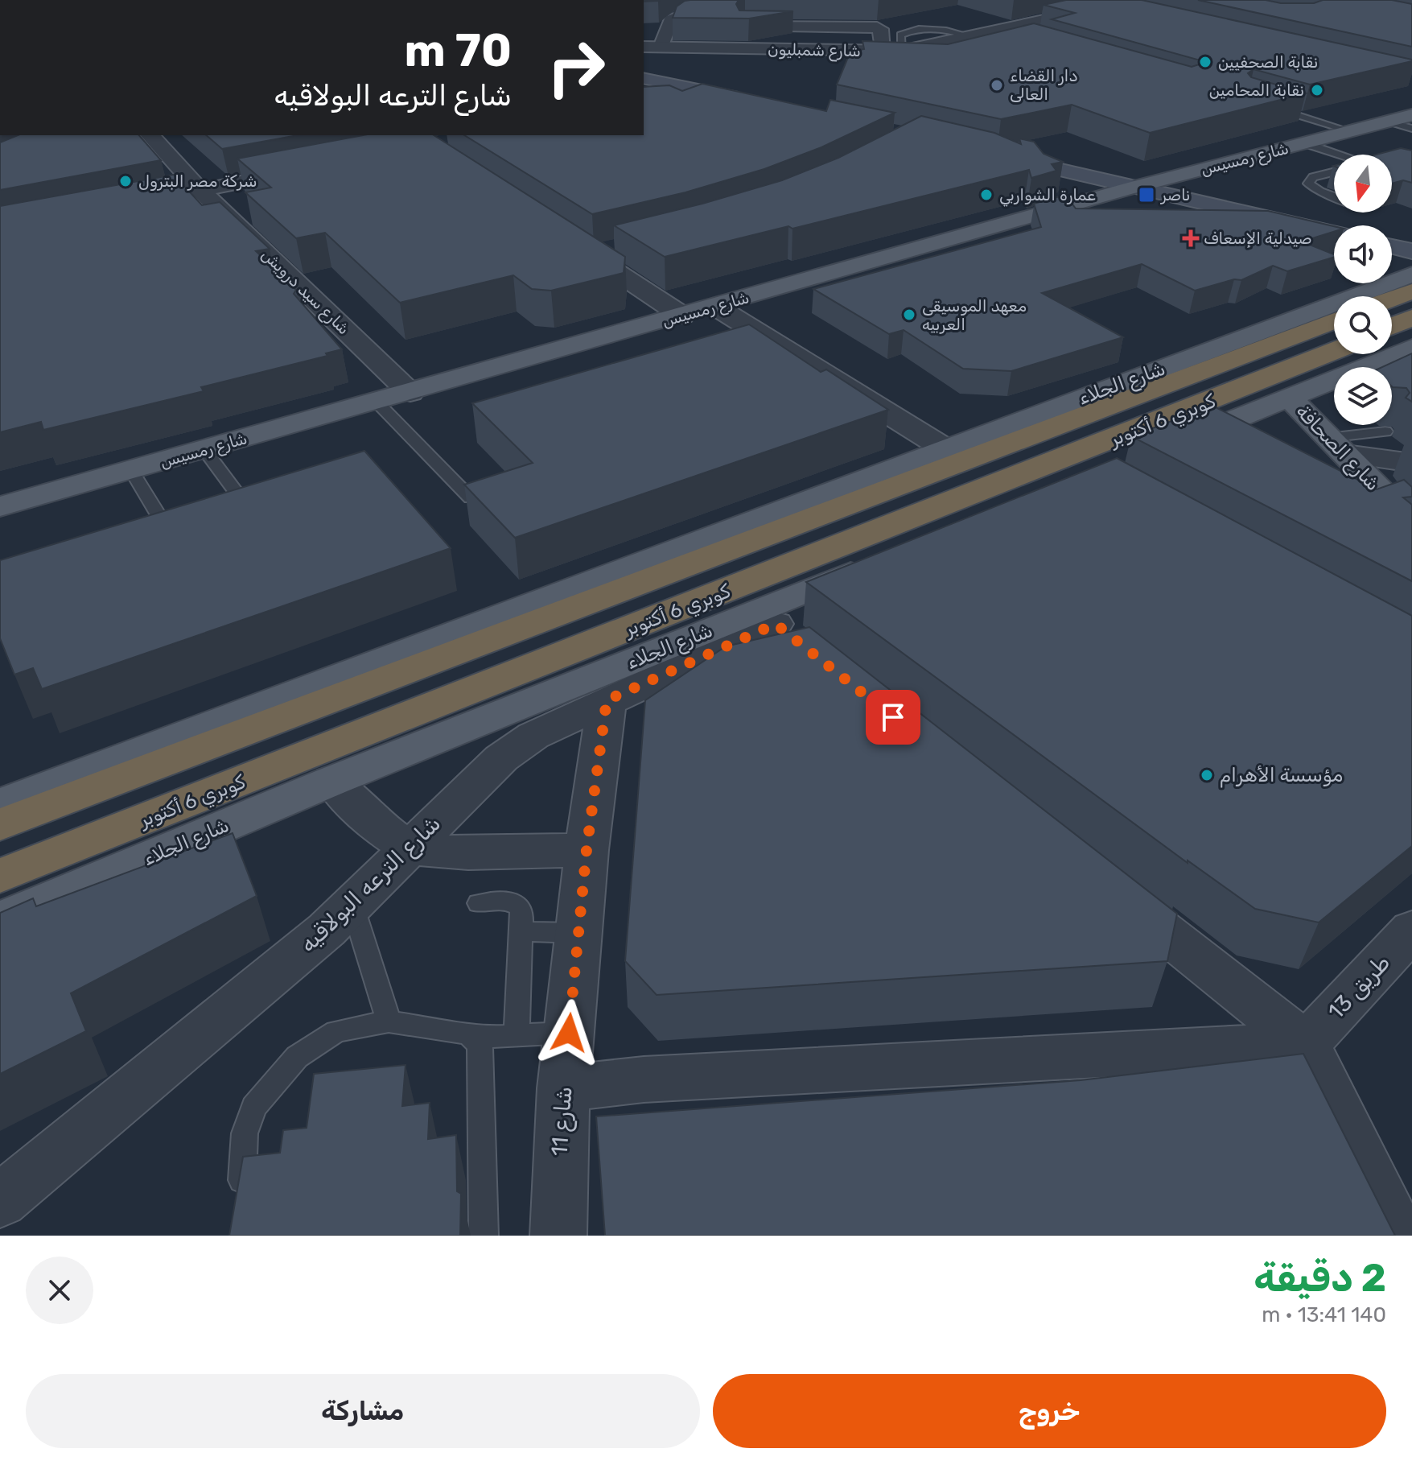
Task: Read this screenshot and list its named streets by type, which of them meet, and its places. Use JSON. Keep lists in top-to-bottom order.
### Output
{
  "streets": {
    "highway": ["كوبري 6 أكتوبر"],
    "main road": ["شارع رمسيس", "شارع الجلاء", "شارع الصحافة"],
    "street": [
      "شارع شمبليون",
      "شارع سيد درويش",
      "شارع الترعه البولاقيه",
      "طريق 13",
      "شارع 11"
    ]
  },
  "crossings": [
    ["شارع رمسيس", "شارع سيد درويش"],
    ["شارع الجلاء", "شارع الصحافة"],
    ["شارع الجلاء", "شارع الترعه البولاقيه"],
    ["شارع الترعه البولاقيه", "شارع 11"]
  ],
  "places": {
    "other": [
      "نقابة الصحفيين",
      "دار القضاء العالى",
      "نقابة المحامين",
      "شركة مصر البترول",
      "عمارة الشواربي",
      "معهد الموسيقى العربيه",
      "مؤسسة الأهرام"
    ],
    "transit": ["ناصر"],
    "health": ["صيدلية الإسعاف"]
  },
  "north": "bottom",
  "page": {
    "turn": ["70 m", "شارع الترعه البولاقيه"],
    "heading": ["2 دقيقة", "140 m · 13:41"],
    "buttons": ["خروج", "مشاركة"]
  }
}
